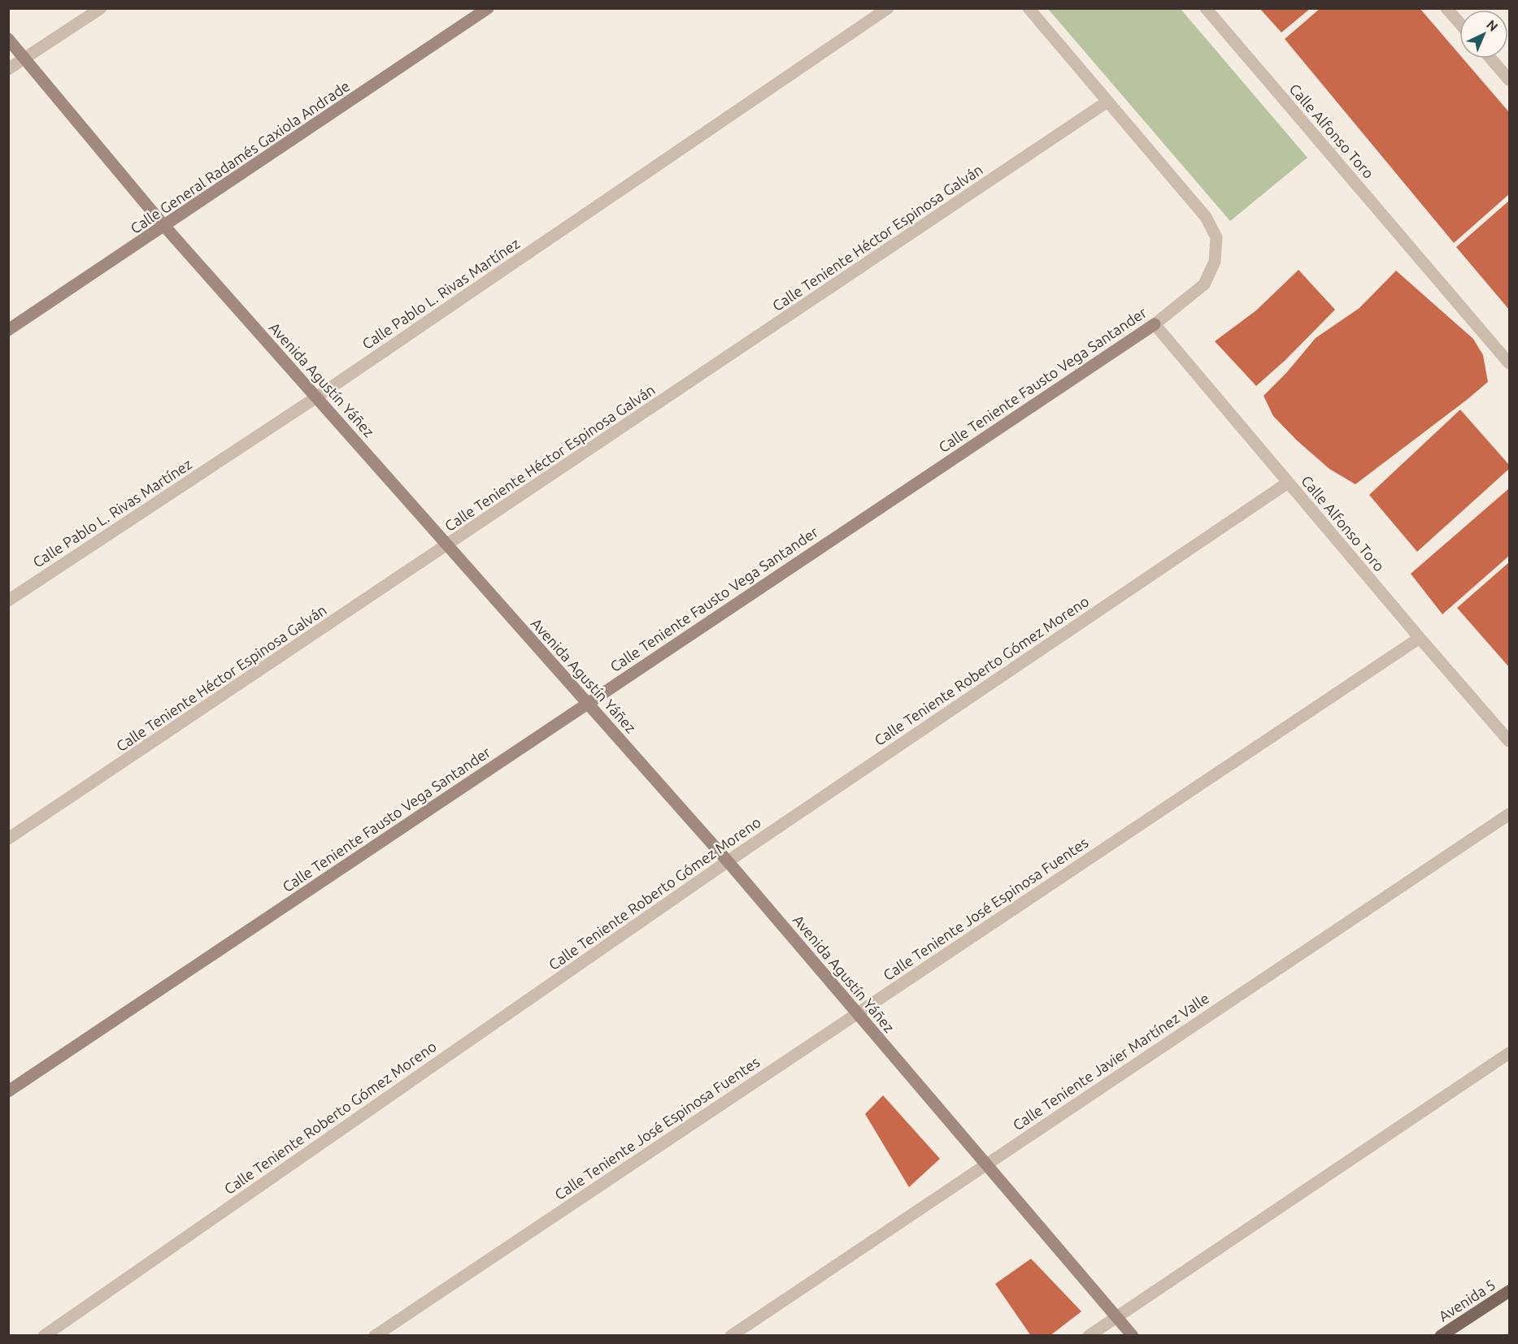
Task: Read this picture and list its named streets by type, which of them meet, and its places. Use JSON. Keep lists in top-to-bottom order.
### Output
{
  "streets": {
    "main road": ["Avenida 5"],
    "street": [
      "Calle Alfonso Toro",
      "Calle General Radamés Gaxiola Andrade",
      "Calle Teniente Héctor Espinosa Galván",
      "Calle Pablo L. Rivas Martínez",
      "Avenida Agustín Yáñez",
      "Calle Teniente Fausto Vega Santander",
      "Calle Teniente Roberto Gómez Moreno",
      "Calle Teniente José Espinosa Fuentes",
      "Calle Teniente Javier Martínez Valle"
    ]
  },
  "crossings": [
    ["Calle Alfonso Toro", "Calle Teniente Fausto Vega Santander"],
    ["Calle Alfonso Toro", "Calle Teniente Roberto Gómez Moreno"],
    ["Calle Alfonso Toro", "Calle Teniente José Espinosa Fuentes"],
    ["Calle General Radamés Gaxiola Andrade", "Avenida Agustín Yáñez"],
    ["Calle Teniente Héctor Espinosa Galván", "Avenida Agustín Yáñez"],
    ["Calle Teniente Héctor Espinosa Galván", "Calle Teniente Fausto Vega Santander"],
    ["Calle Pablo L. Rivas Martínez", "Avenida Agustín Yáñez"],
    ["Avenida Agustín Yáñez", "Calle Teniente Fausto Vega Santander"],
    ["Avenida Agustín Yáñez", "Calle Teniente Roberto Gómez Moreno"],
    ["Avenida Agustín Yáñez", "Calle Teniente José Espinosa Fuentes"],
    ["Avenida Agustín Yáñez", "Calle Teniente Javier Martínez Valle"]
  ],
  "north": "top right"
}
